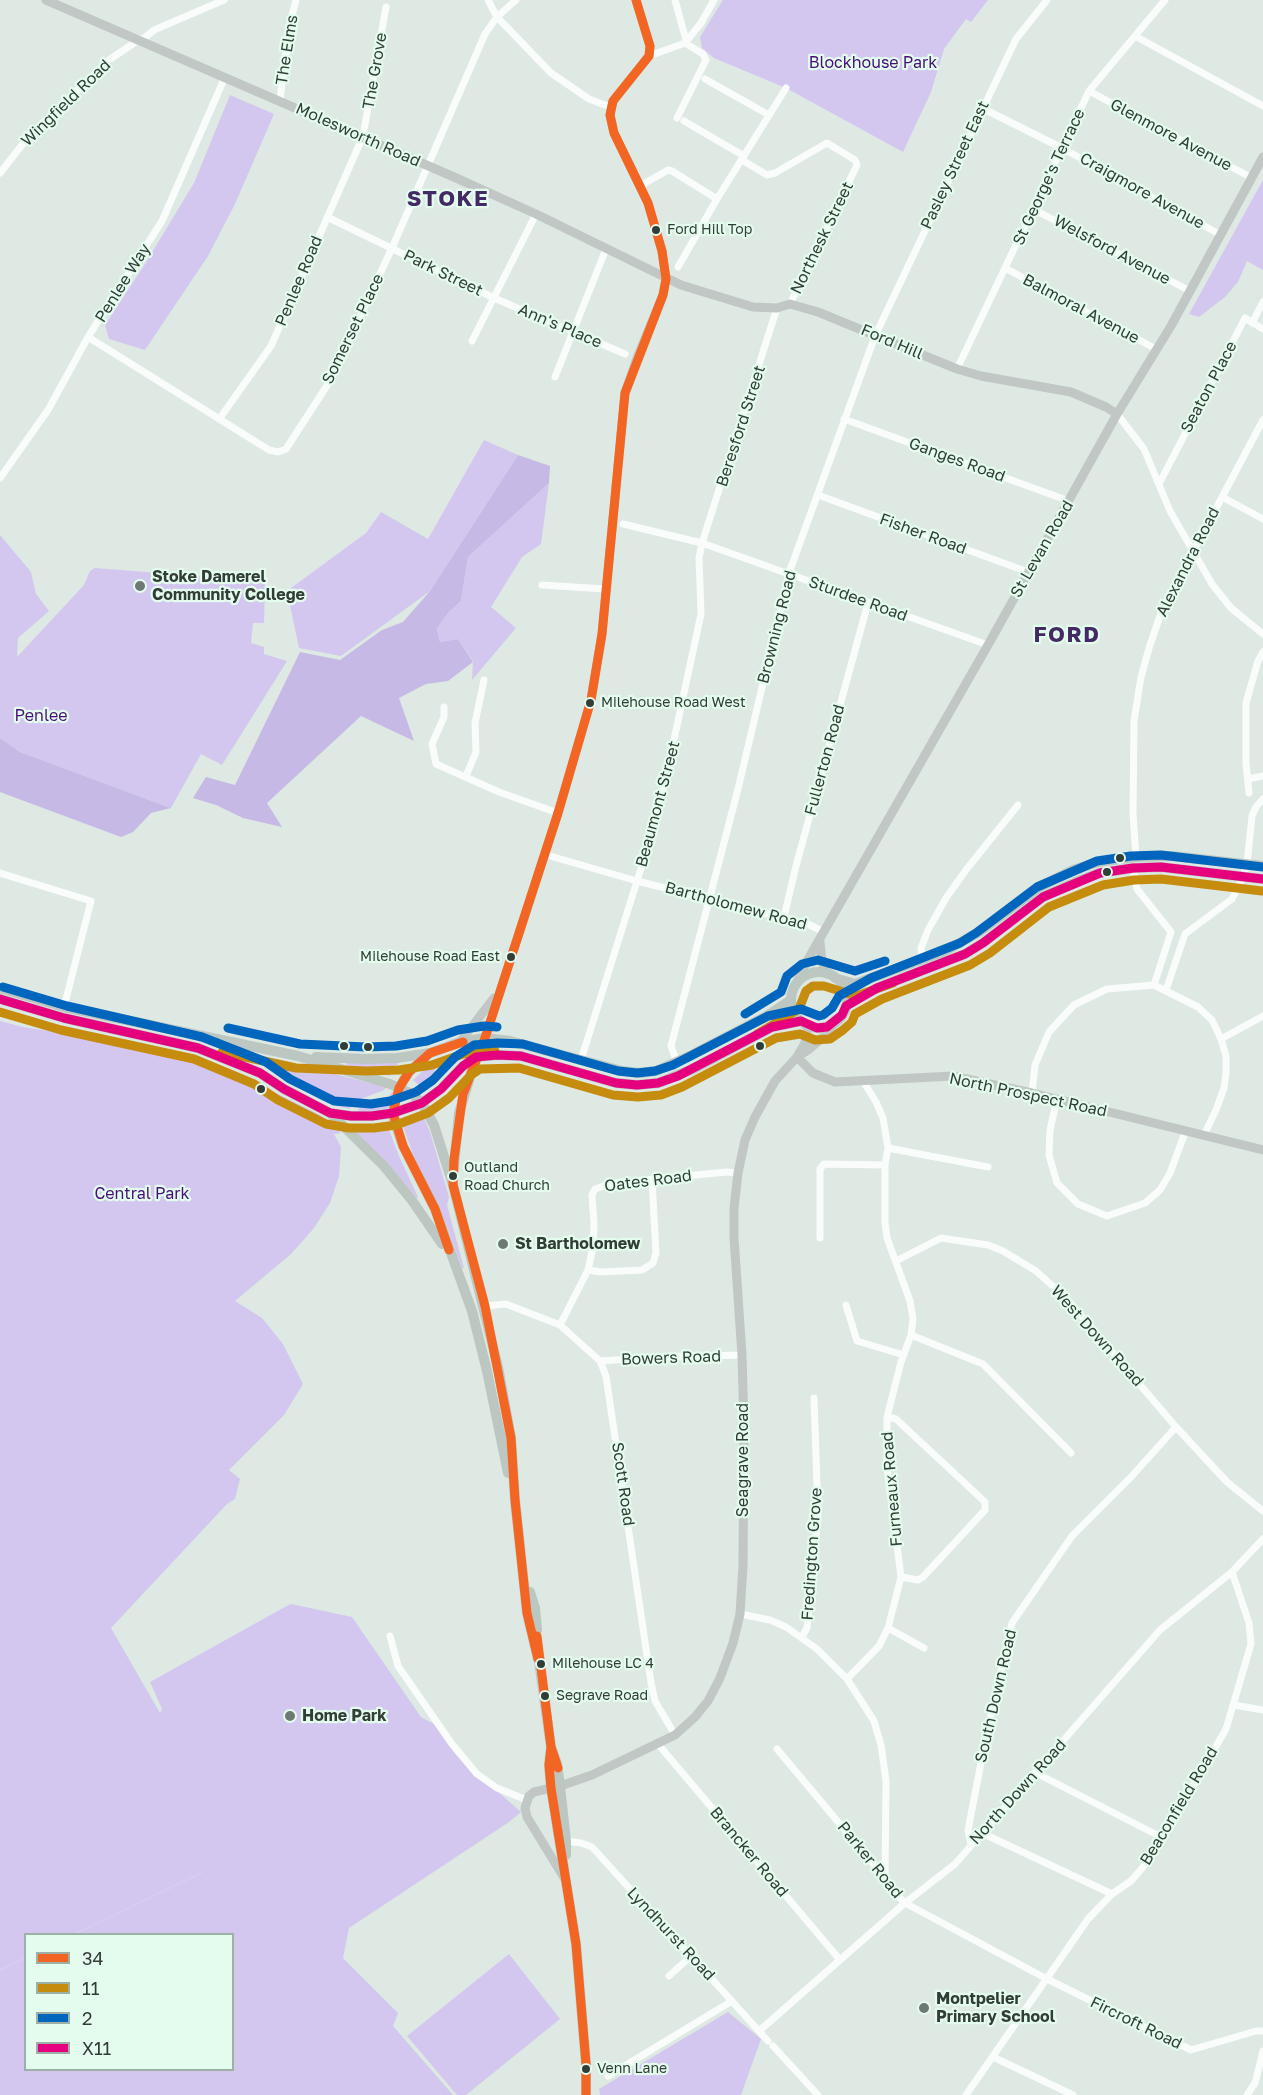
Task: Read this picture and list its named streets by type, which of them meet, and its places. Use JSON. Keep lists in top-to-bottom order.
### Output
{
  "streets": {
    "street": [
      "The Elms",
      "The Grove",
      "Wingfield Road",
      "Molesworth Road",
      "Glenmore Avenue",
      "Pasley Street East",
      "St George's Terrace",
      "Craigmore Avenue",
      "Northesk Street",
      "Welsford Avenue",
      "Park Street",
      "Penlee Road",
      "Penlee Way",
      "Balmoral Avenue",
      "Ann's Place",
      "Somerset Place",
      "Ford Hill",
      "Seaton Place",
      "Beresford Street",
      "Ganges Road",
      "Fisher Road",
      "St Levan Road",
      "Alexandra Road",
      "Sturdee Road",
      "Browning Road",
      "Fullerton Road",
      "Beaumont Street",
      "Bartholomew Road",
      "North Prospect Road",
      "Oates Road",
      "West Down Road",
      "Bowers Road",
      "Seagrave Road",
      "Scott Road",
      "Furneaux Road",
      "Fredington Grove",
      "South Down Road",
      "North Down Road",
      "Beaconfield Road",
      "Brancker Road",
      "Parker Road",
      "Lyndhurst Road",
      "Fircroft Road"
    ]
  },
  "crossings": [
    ["The Elms", "Molesworth Road"],
    ["The Grove", "Molesworth Road"],
    ["The Grove", "Penlee Road"],
    ["Wingfield Road", "Molesworth Road"],
    ["Molesworth Road", "Park Street"],
    ["Molesworth Road", "Penlee Road"],
    ["Molesworth Road", "Penlee Way"],
    ["Molesworth Road", "Somerset Place"],
    ["Glenmore Avenue", "St George's Terrace"],
    ["Glenmore Avenue", "St Levan Road"],
    ["Pasley Street East", "Craigmore Avenue"],
    ["Pasley Street East", "Ford Hill"],
    ["Pasley Street East", "Browning Road"],
    ["St George's Terrace", "Craigmore Avenue"],
    ["St George's Terrace", "Welsford Avenue"],
    ["St George's Terrace", "Balmoral Avenue"],
    ["St George's Terrace", "Ford Hill"],
    ["Craigmore Avenue", "St Levan Road"],
    ["Northesk Street", "Ford Hill"],
    ["Welsford Avenue", "St Levan Road"],
    ["Park Street", "Penlee Road"],
    ["Park Street", "Ann's Place"],
    ["Park Street", "Somerset Place"],
    ["Penlee Road", "Somerset Place"],
    ["Penlee Way", "Somerset Place"],
    ["Balmoral Avenue", "St Levan Road"],
    ["Ford Hill", "St Levan Road"],
    ["Ford Hill", "Browning Road"],
    ["Beresford Street", "Sturdee Road"],
    ["Beresford Street", "Beaumont Street"],
    ["Ganges Road", "St Levan Road"],
    ["Ganges Road", "Browning Road"],
    ["Fisher Road", "St Levan Road"],
    ["Fisher Road", "Browning Road"],
    ["St Levan Road", "Sturdee Road"],
    ["St Levan Road", "Bartholomew Road"],
    ["Sturdee Road", "Browning Road"],
    ["Sturdee Road", "Fullerton Road"],
    ["Sturdee Road", "Beaumont Street"],
    ["Browning Road", "Bartholomew Road"],
    ["Fullerton Road", "Bartholomew Road"],
    ["Beaumont Street", "Bartholomew Road"],
    ["North Prospect Road", "Seagrave Road"],
    ["North Prospect Road", "Furneaux Road"],
    ["Oates Road", "Seagrave Road"],
    ["West Down Road", "Furneaux Road"],
    ["West Down Road", "South Down Road"],
    ["Bowers Road", "Seagrave Road"],
    ["Bowers Road", "Scott Road"],
    ["Seagrave Road", "Scott Road"],
    ["Seagrave Road", "Brancker Road"],
    ["South Down Road", "North Down Road"],
    ["North Down Road", "Beaconfield Road"],
    ["North Down Road", "Brancker Road"],
    ["North Down Road", "Parker Road"],
    ["North Down Road", "Lyndhurst Road"],
    ["Beaconfield Road", "Parker Road"],
    ["Beaconfield Road", "Fircroft Road"],
    ["Parker Road", "Fircroft Road"]
  ],
  "districts": ["STOKE", "FORD"],
  "parks": ["Blockhouse Park", "Penlee", "Central Park"],
  "places": [
    "Ford Hill Top",
    "Stoke Damerel Community College",
    "Milehouse Road West",
    "Milehouse Road East",
    "Outland Road Church",
    "St Bartholomew",
    "Milehouse LC 4",
    "Segrave Road",
    "Home Park",
    "Montpelier Primary School",
    "Venn Lane"
  ],
  "lines": [
    "transit line 34",
    "transit line 2",
    "transit line X11",
    "transit line 11"
  ],
  "legend": [
    "34",
    "11",
    "2",
    "X11"
  ]
}
